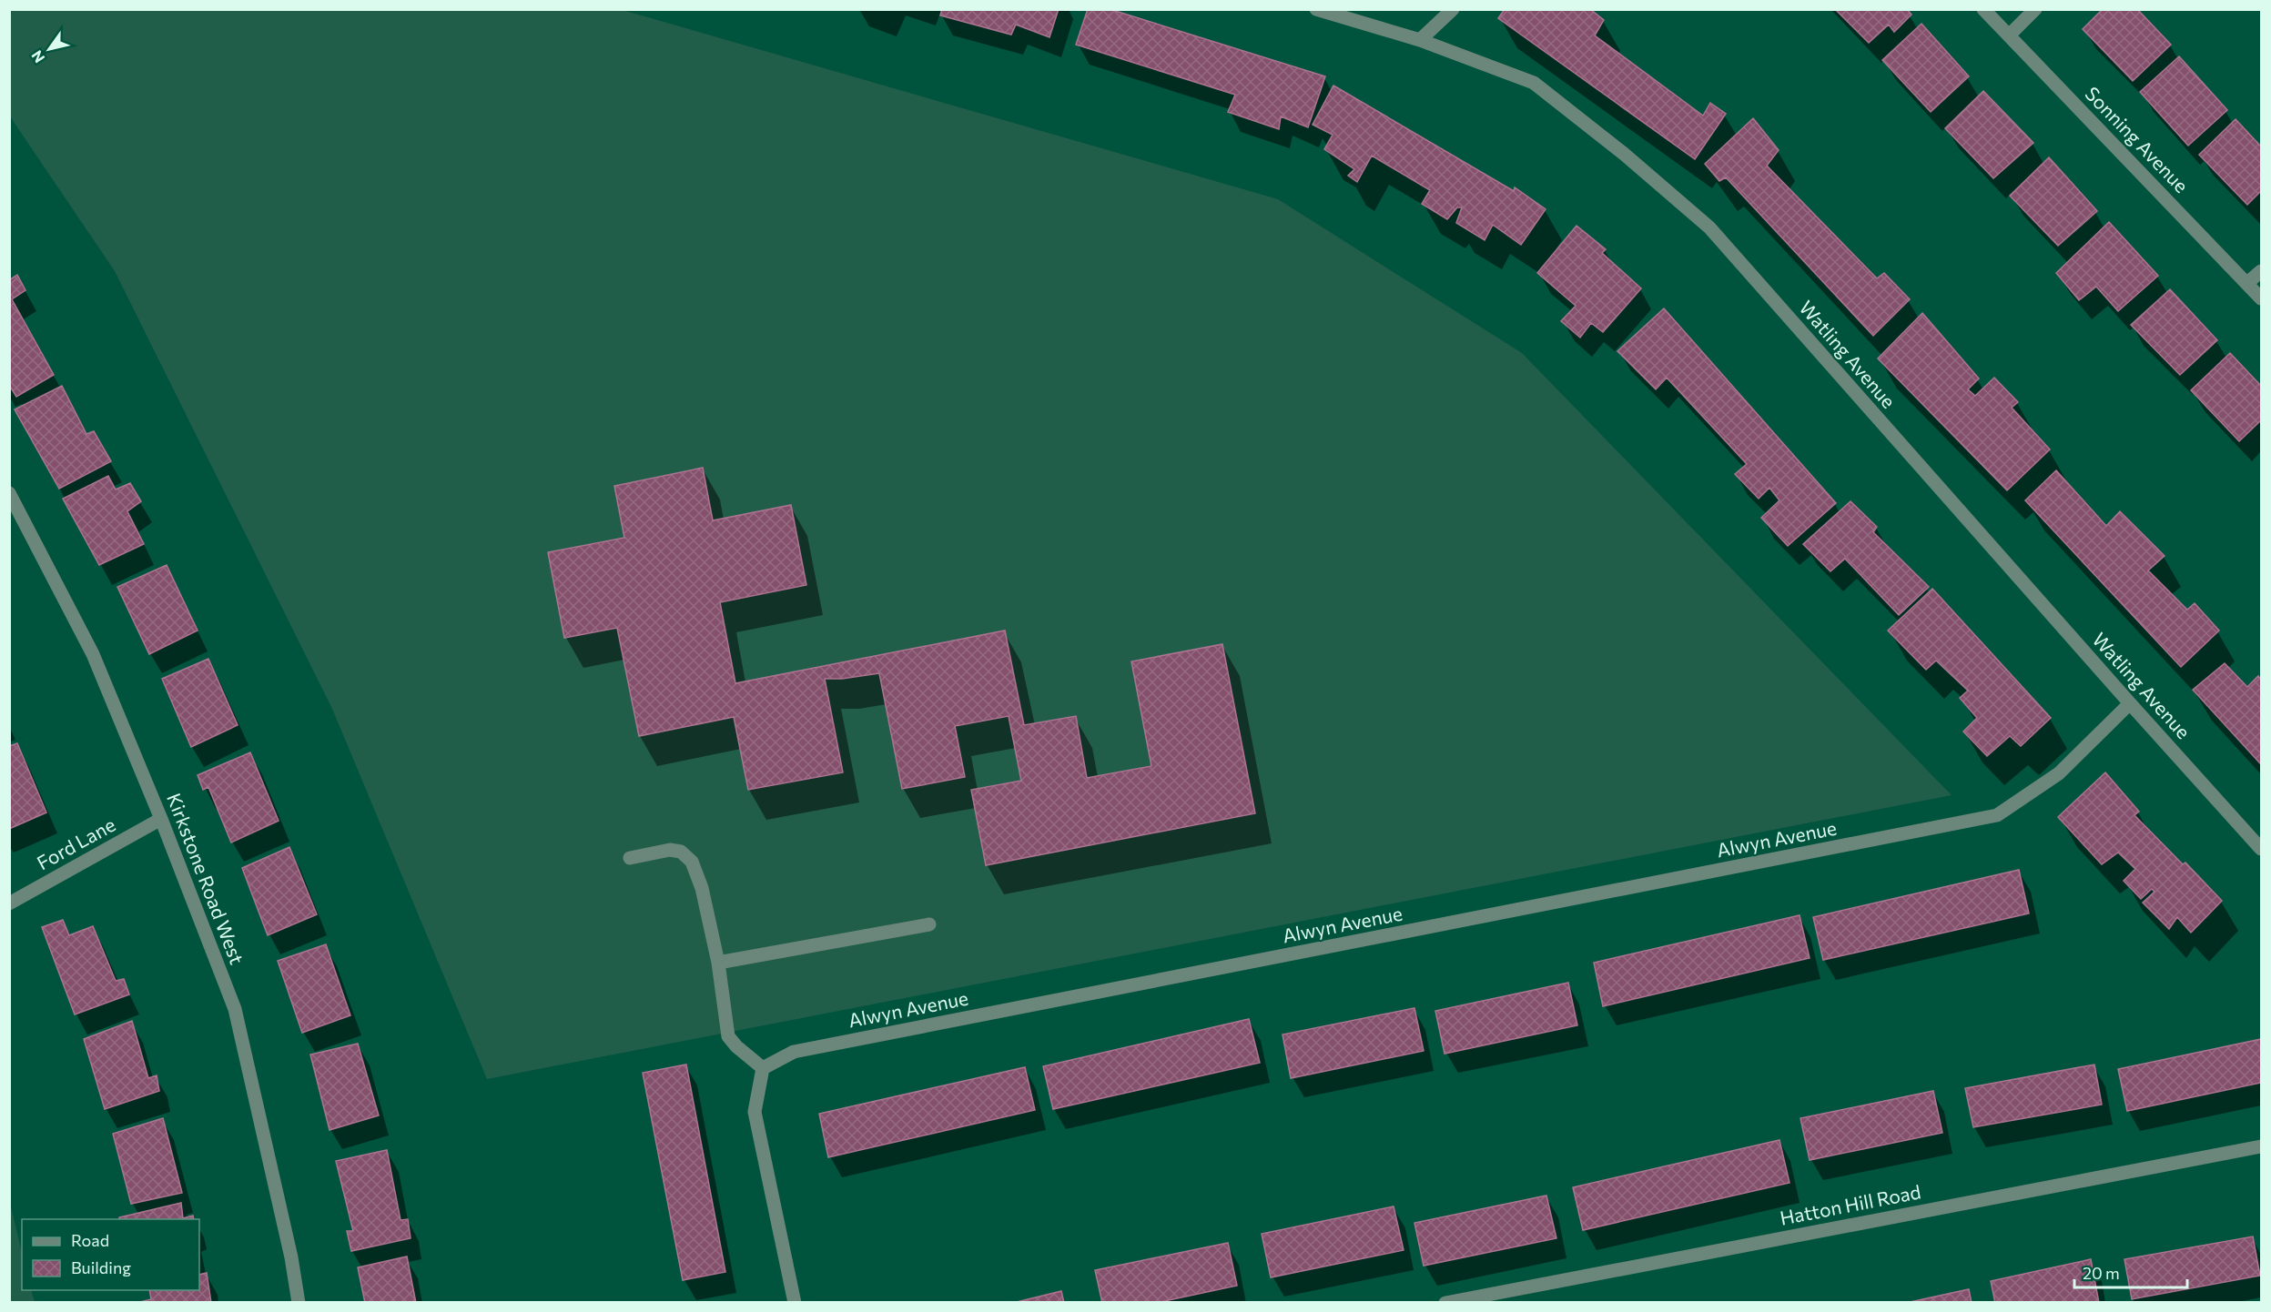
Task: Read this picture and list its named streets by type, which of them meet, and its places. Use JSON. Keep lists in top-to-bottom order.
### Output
{
  "streets": {
    "street": [
      "Sonning Avenue",
      "Watling Avenue",
      "Alwyn Avenue",
      "Ford Lane",
      "Kirkstone Road West",
      "Hatton Hill Road"
    ]
  },
  "crossings": [
    ["Watling Avenue", "Alwyn Avenue"],
    ["Ford Lane", "Kirkstone Road West"]
  ],
  "legend": ["Road", "Building"],
  "scale_bar": "20 m",
  "north": "bottom left"
}
